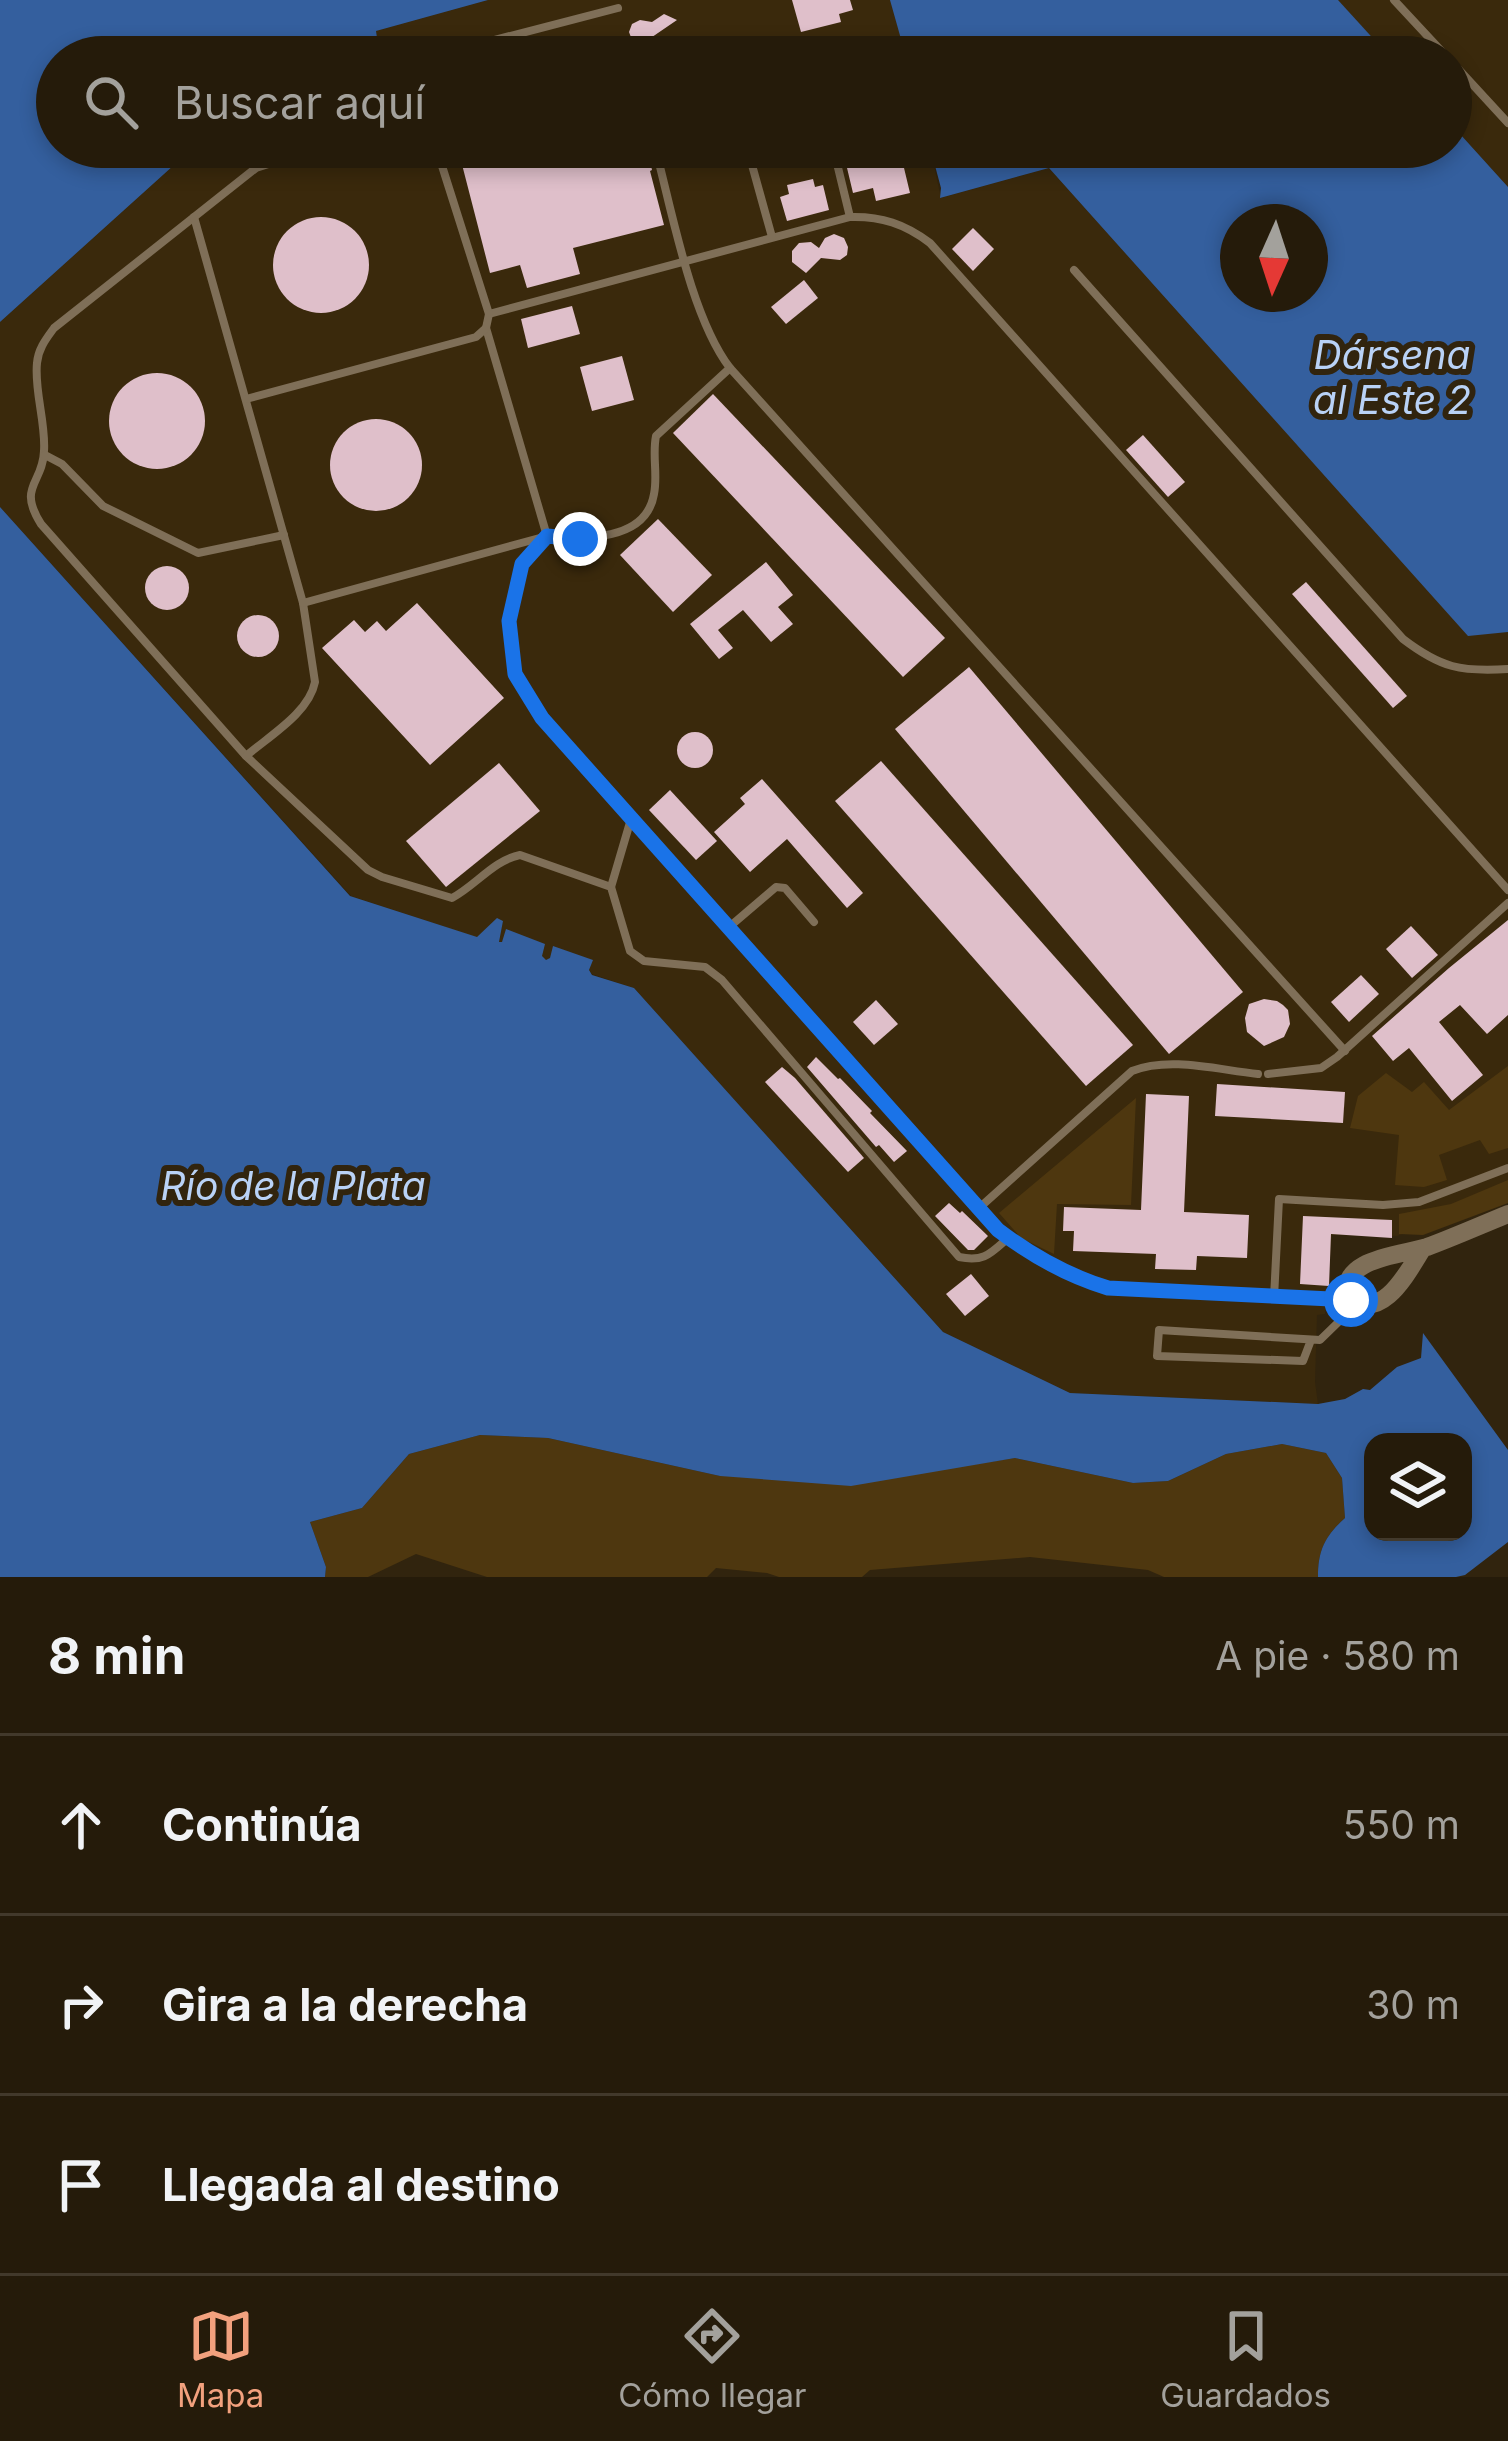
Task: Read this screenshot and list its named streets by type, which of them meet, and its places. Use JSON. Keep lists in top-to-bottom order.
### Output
{
  "water": ["Dársena al Este 2", "Río de la Plata"],
  "north": "bottom",
  "page": {
    "search": "Buscar aquí",
    "heading": ["8 min", "A pie · 580 m"],
    "list": [
      ["Continúa", "550 m"],
      ["Gira a la derecha", "30 m"],
      "Llegada al destino"
    ],
    "nav": ["Mapa", "Cómo llegar", "Guardados"]
  }
}
